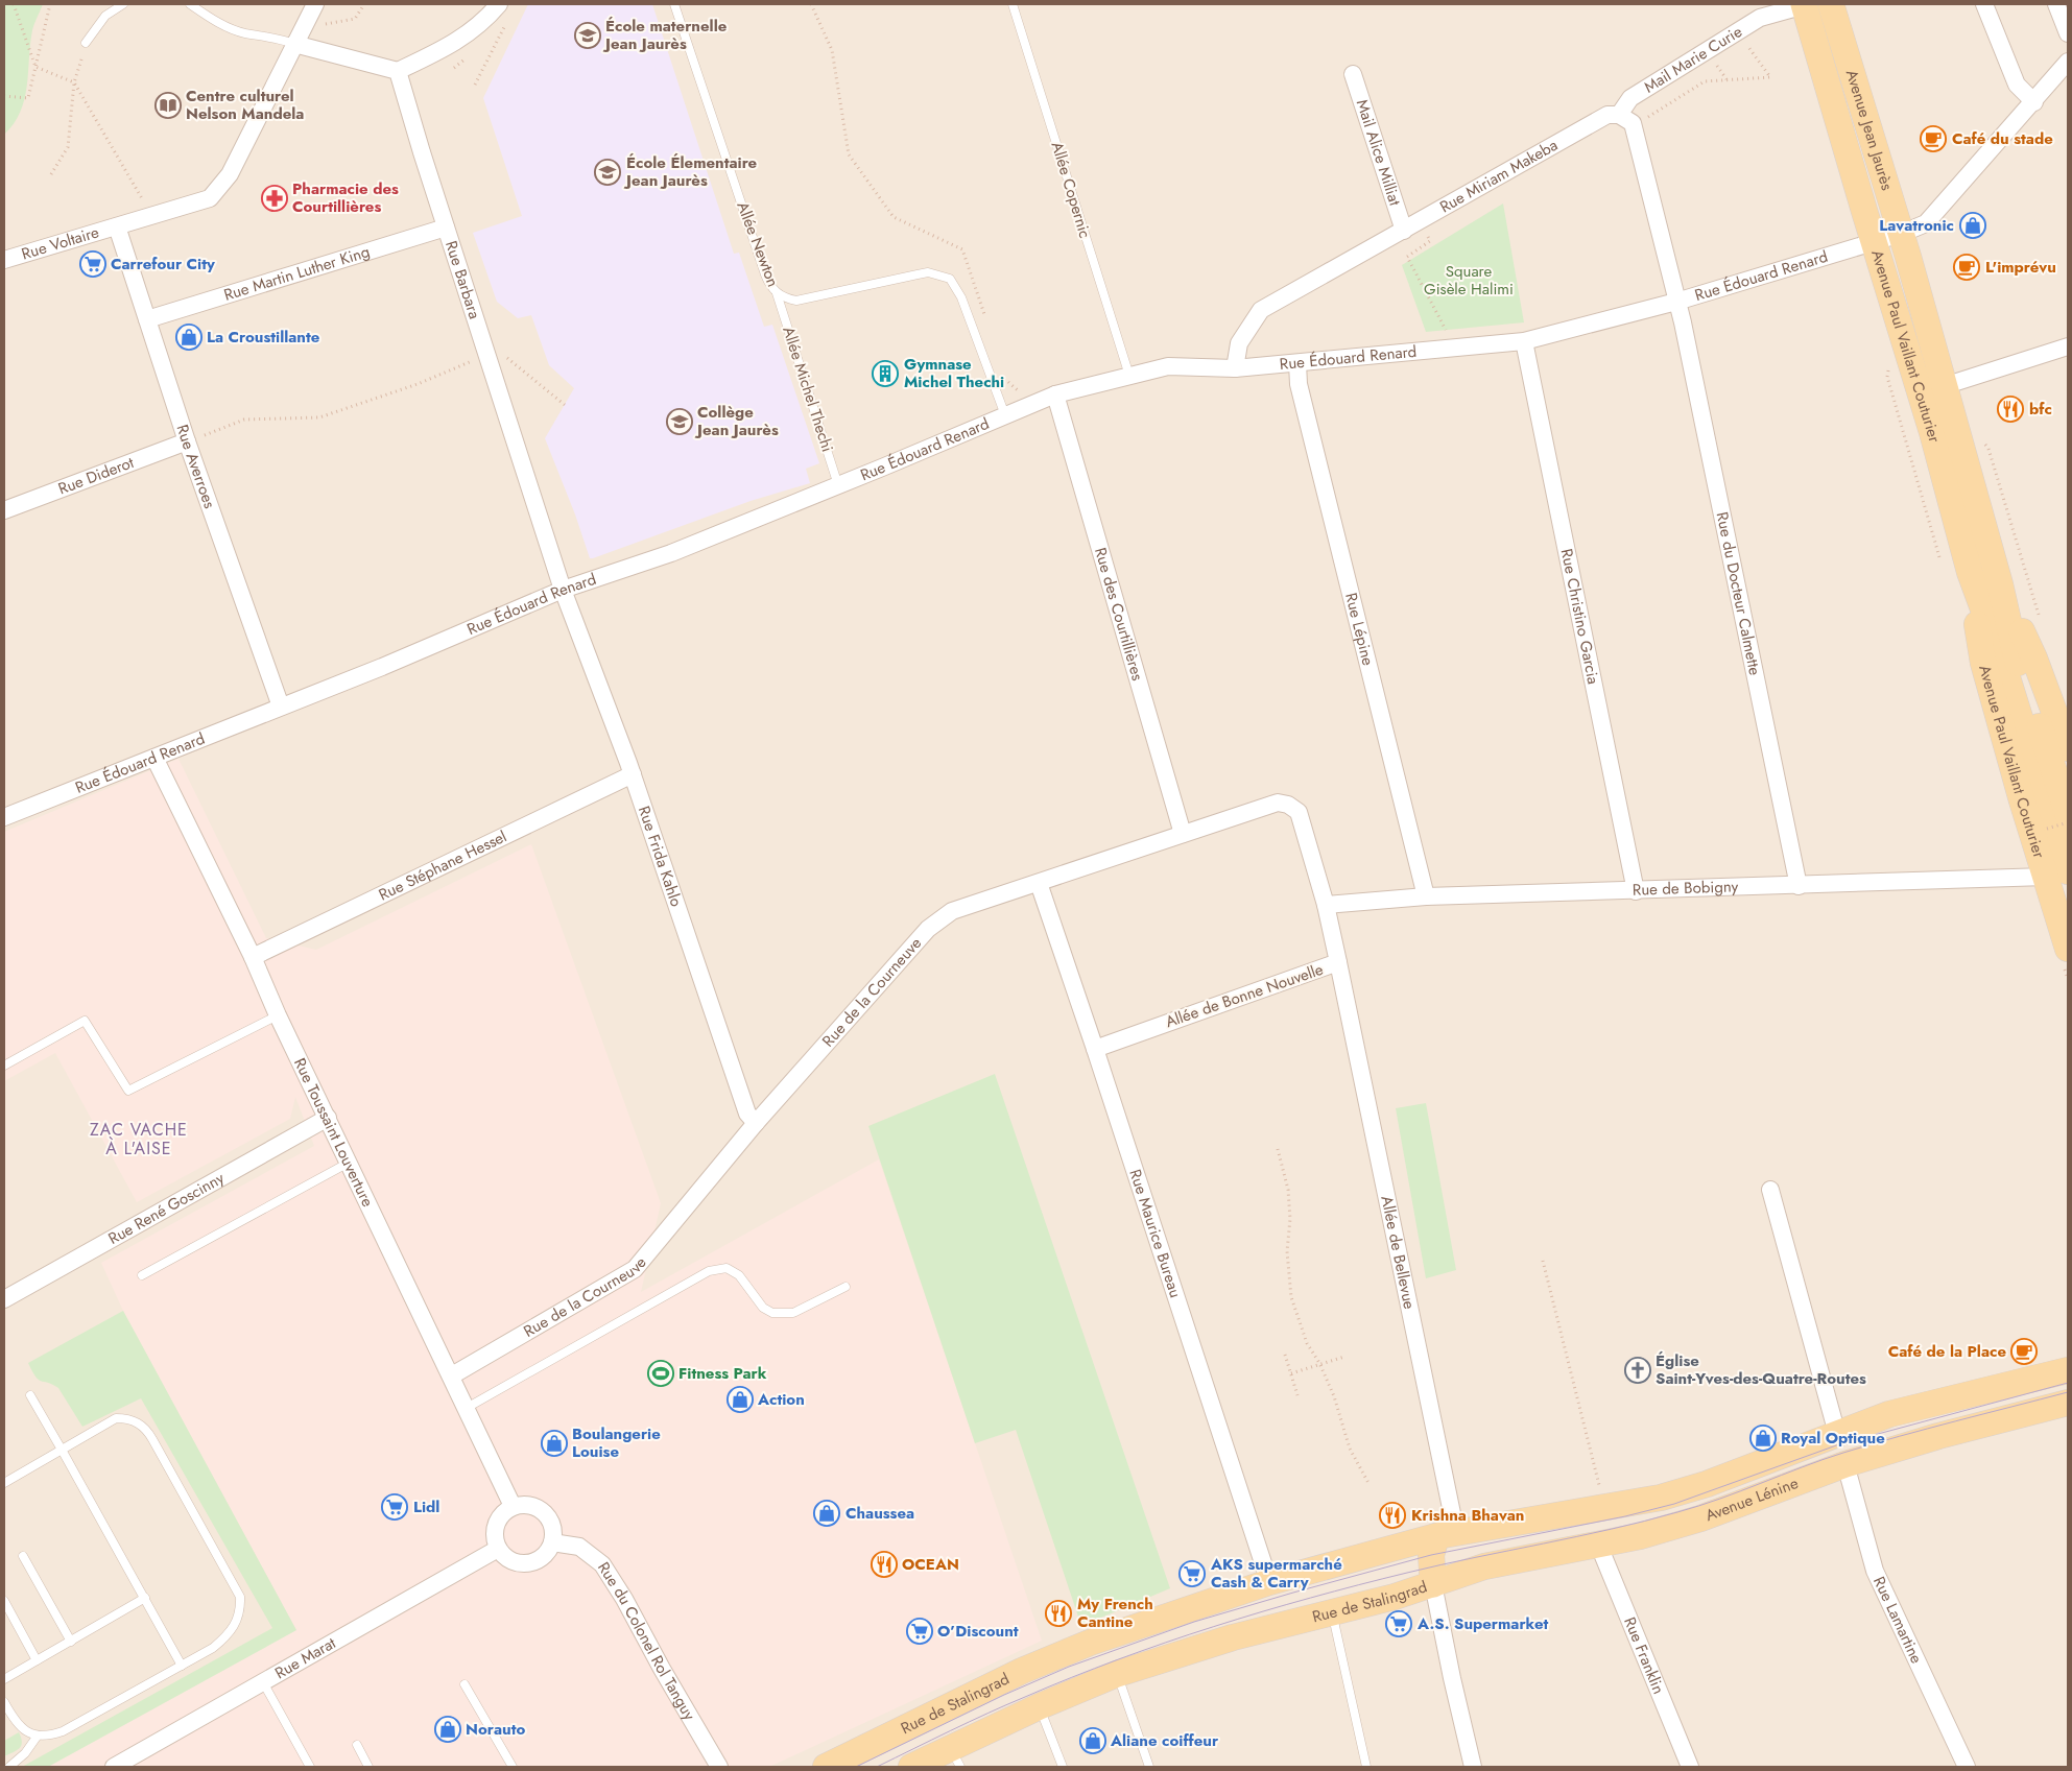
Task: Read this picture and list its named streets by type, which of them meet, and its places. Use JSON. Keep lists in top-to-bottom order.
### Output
{
  "streets": {
    "main road": [
      "Avenue Jean Jaurès",
      "Avenue Paul Vaillant Couturier",
      "Avenue Lénine",
      "Rue de Stalingrad"
    ],
    "street": [
      "Mail Marie Curie",
      "Mail Alice Milliat",
      "Rue Miriam Makeba",
      "Rue Voltaire",
      "Rue Martin Luther King",
      "Rue Édouard Renard",
      "Rue Barbara",
      "Rue Averroes",
      "Rue Diderot",
      "Rue du Docteur Calmette",
      "Rue des Courtillières",
      "Rue Christino Garcia",
      "Rue Lépine",
      "Rue Frida Kahlo",
      "Rue Stéphane Hessel",
      "Rue de Bobigny",
      "Rue de la Courneuve",
      "Allée de Bonne Nouvelle",
      "Rue Toussaint Louverture",
      "Rue René Goscinny",
      "Rue Maurice Bureau",
      "Allée de Bellevue",
      "Rue Lamartine",
      "Rue du Colonel Rol Tanguy",
      "Rue Franklin",
      "Rue Marat"
    ],
    "lane": ["Allée Copernic", "Allée Newton", "Allée Michel Thechi"]
  },
  "crossings": [
    ["Mail Marie Curie", "Avenue Jean Jaurès"],
    ["Mail Marie Curie", "Rue Miriam Makeba"],
    ["Avenue Jean Jaurès", "Rue Édouard Renard"],
    ["Avenue Jean Jaurès", "Avenue Paul Vaillant Couturier"],
    ["Mail Alice Milliat", "Rue Miriam Makeba"],
    ["Rue Miriam Makeba", "Rue Édouard Renard"],
    ["Allée Copernic", "Rue Édouard Renard"],
    ["Rue Voltaire", "Rue Averroes"],
    ["Allée Newton", "Rue Édouard Renard"],
    ["Allée Newton", "Allée Michel Thechi"],
    ["Rue Martin Luther King", "Rue Barbara"],
    ["Rue Martin Luther King", "Rue Averroes"],
    ["Rue Édouard Renard", "Rue Barbara"],
    ["Rue Édouard Renard", "Avenue Paul Vaillant Couturier"],
    ["Rue Édouard Renard", "Allée Michel Thechi"],
    ["Rue Édouard Renard", "Rue Averroes"],
    ["Rue Édouard Renard", "Rue du Docteur Calmette"],
    ["Rue Édouard Renard", "Rue des Courtillières"],
    ["Rue Édouard Renard", "Rue Christino Garcia"],
    ["Rue Édouard Renard", "Rue Lépine"],
    ["Rue Édouard Renard", "Rue Frida Kahlo"],
    ["Rue Édouard Renard", "Rue Toussaint Louverture"],
    ["Rue Barbara", "Rue Frida Kahlo"],
    ["Avenue Paul Vaillant Couturier", "Rue de Bobigny"],
    ["Rue Averroes", "Rue Diderot"],
    ["Rue du Docteur Calmette", "Rue de Bobigny"],
    ["Rue des Courtillières", "Rue de la Courneuve"],
    ["Rue Christino Garcia", "Rue de Bobigny"],
    ["Rue Lépine", "Rue de Bobigny"],
    ["Rue Frida Kahlo", "Rue Stéphane Hessel"],
    ["Rue Frida Kahlo", "Rue de la Courneuve"],
    ["Rue Stéphane Hessel", "Rue Toussaint Louverture"],
    ["Rue de Bobigny", "Rue de la Courneuve"],
    ["Rue de Bobigny", "Allée de Bonne Nouvelle"],
    ["Rue de la Courneuve", "Allée de Bonne Nouvelle"],
    ["Rue de la Courneuve", "Rue Toussaint Louverture"],
    ["Rue de la Courneuve", "Rue Maurice Bureau"],
    ["Allée de Bonne Nouvelle", "Rue Maurice Bureau"],
    ["Allée de Bonne Nouvelle", "Allée de Bellevue"],
    ["Rue Toussaint Louverture", "Rue René Goscinny"],
    ["Rue Toussaint Louverture", "Rue du Colonel Rol Tanguy"],
    ["Rue Toussaint Louverture", "Rue Marat"],
    ["Rue Maurice Bureau", "Rue de Stalingrad"],
    ["Allée de Bellevue", "Avenue Lénine"],
    ["Allée de Bellevue", "Rue de Stalingrad"],
    ["Avenue Lénine", "Rue de Stalingrad"],
    ["Avenue Lénine", "Rue Lamartine"],
    ["Avenue Lénine", "Rue Franklin"],
    ["Rue du Colonel Rol Tanguy", "Rue Marat"]
  ],
  "districts": ["ZAC VACHE À L'AISE"],
  "parks": ["Square Gisèle Halimi"],
  "places": {
    "school or university": ["École maternelle Jean Jaurès", "École Élementaire Jean Jaurès", "Collège Jean Jaurès"],
    "library": ["Centre culturel Nelson Mandela"],
    "cafe": ["Café du stade", "L'imprévu", "Café de la Place"],
    "pharmacy": ["Pharmacie des Courtillières"],
    "shop": [
      "Lavatronic",
      "La Croustillante",
      "Action",
      "Royal Optique",
      "Boulangerie Louise",
      "Chaussea",
      "Norauto",
      "Aliane coiffeur"
    ],
    "supermarket": [
      "Carrefour City",
      "Lidl",
      "AKS supermarché Cash & Carry",
      "A.S. Supermarket",
      "O’Discount"
    ],
    "building": ["Gymnase Michel Thechi"],
    "restaurant": [
      "bfc",
      "Krishna Bhavan",
      "OCEAN",
      "My French Cantine"
    ],
    "church": ["Église Saint-Yves-des-Quatre-Routes"],
    "sports": ["Fitness Park"]
  }
}
